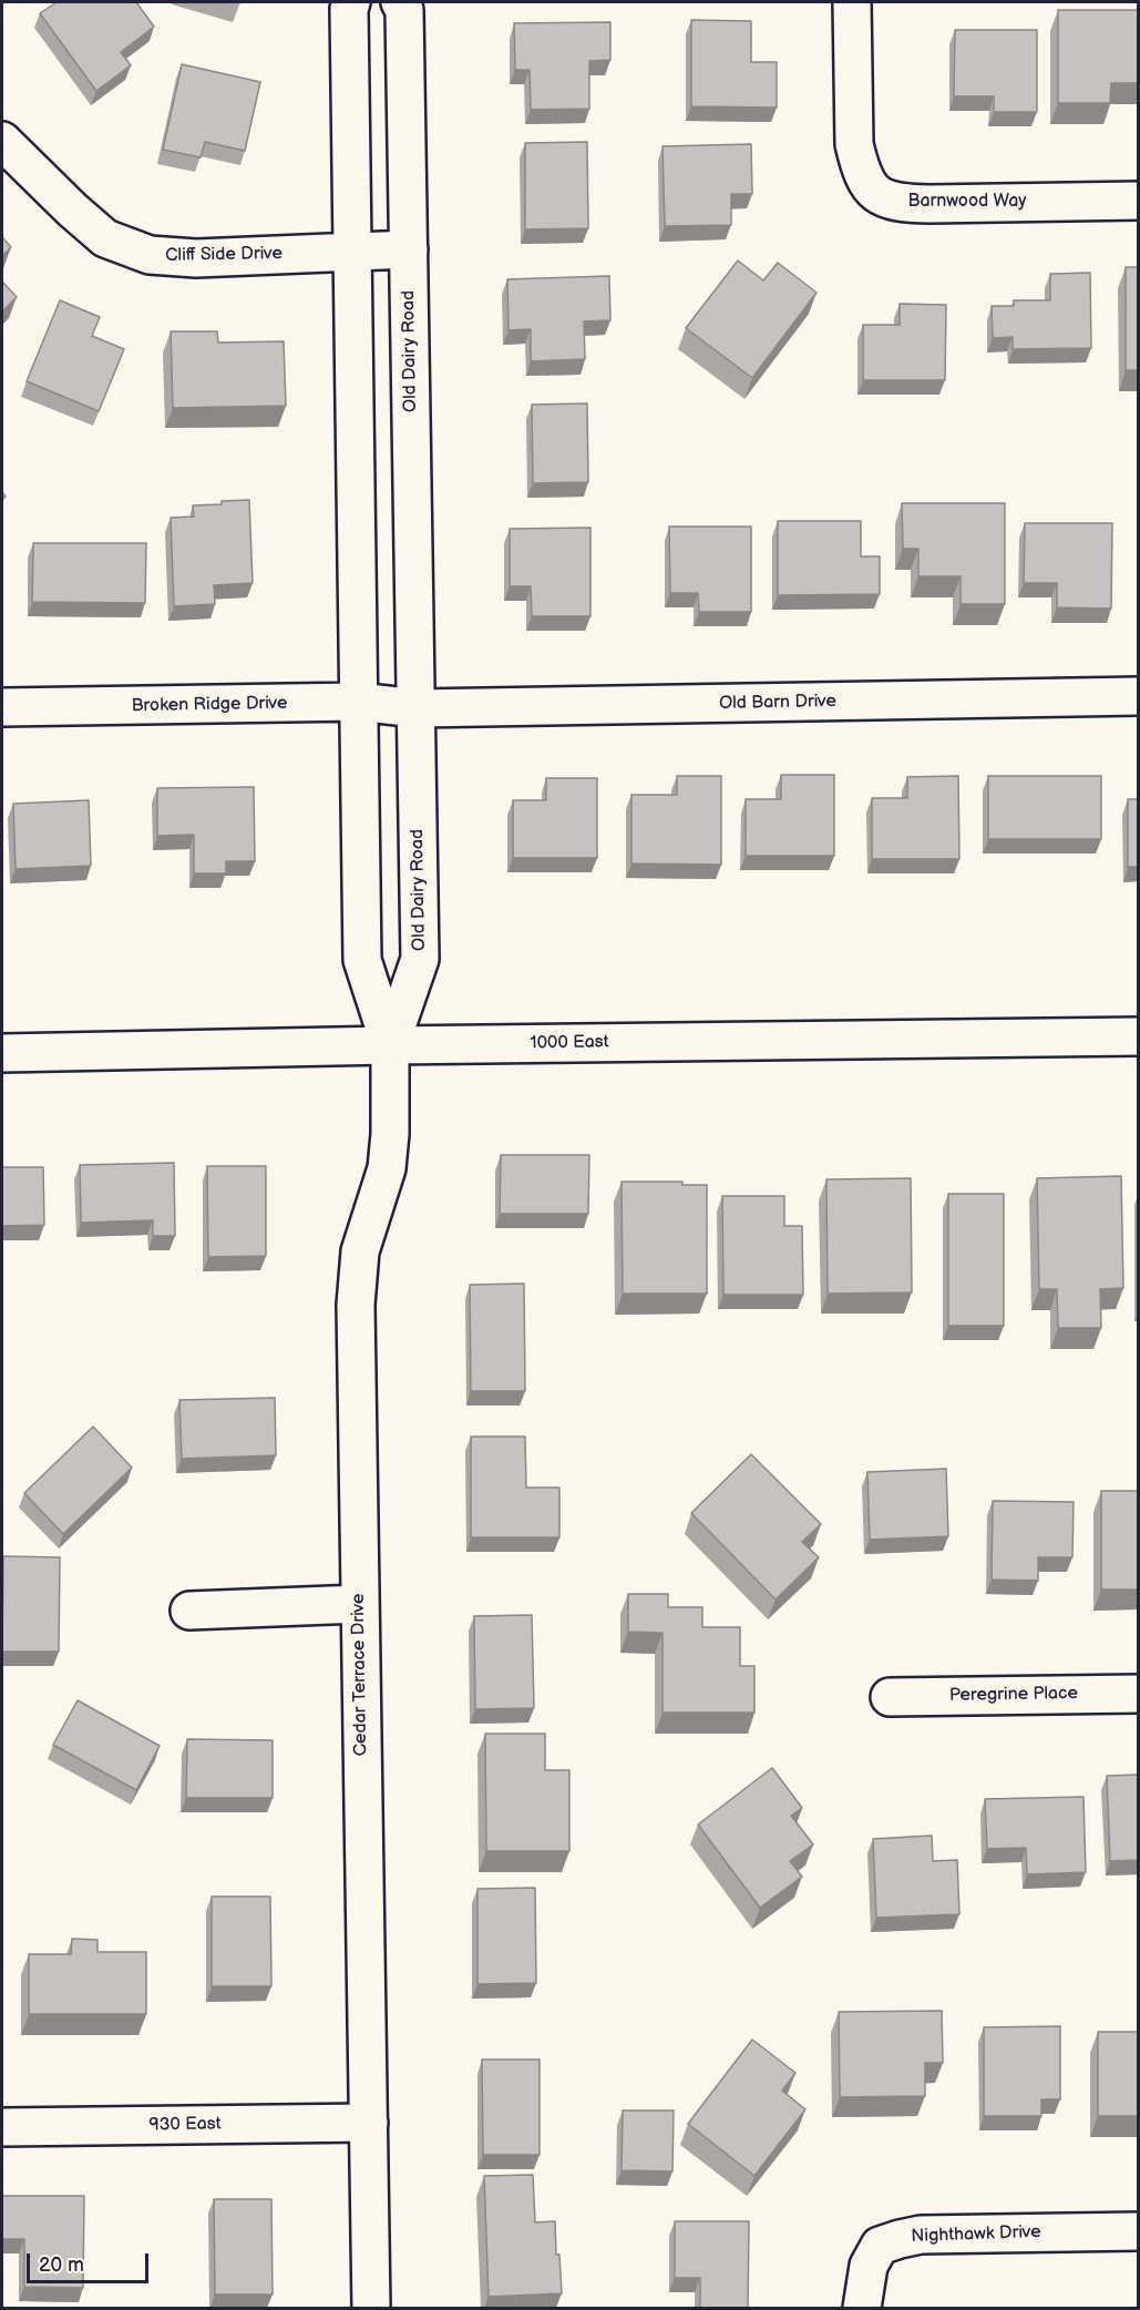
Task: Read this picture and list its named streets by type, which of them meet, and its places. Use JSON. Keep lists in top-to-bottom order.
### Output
{
  "streets": {
    "street": [
      "Barnwood Way",
      "Cliff Side Drive",
      "Old Dairy Road",
      "Old Barn Drive",
      "Broken Ridge Drive",
      "1000 East",
      "Cedar Terrace Drive",
      "Peregrine Place",
      "930 East",
      "Nighthawk Drive"
    ]
  },
  "crossings": [
    ["Cliff Side Drive", "Old Dairy Road"],
    ["Old Dairy Road", "Old Barn Drive"],
    ["Old Dairy Road", "Broken Ridge Drive"],
    ["Old Dairy Road", "1000 East"],
    ["Old Dairy Road", "Cedar Terrace Drive"],
    ["Old Barn Drive", "Broken Ridge Drive"],
    ["1000 East", "Cedar Terrace Drive"],
    ["Cedar Terrace Drive", "930 East"]
  ],
  "scale_bar": "20 m"
}
